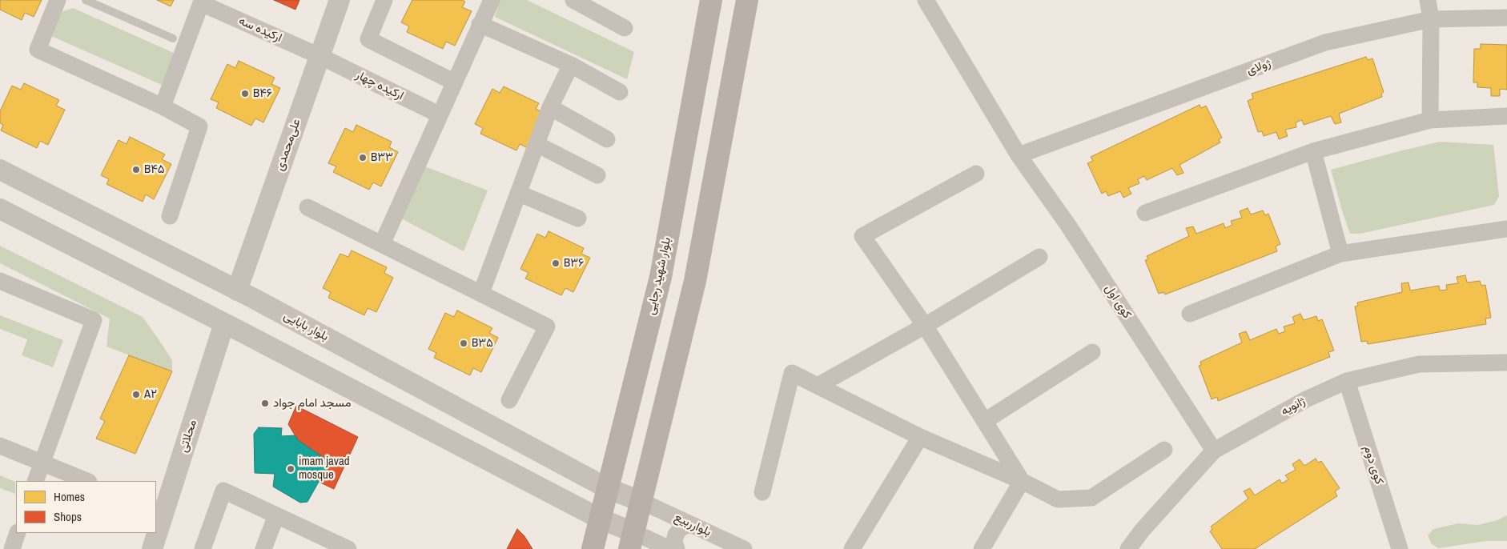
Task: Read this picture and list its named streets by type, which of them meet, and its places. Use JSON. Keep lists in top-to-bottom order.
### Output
{
  "streets": {
    "main road": ["بلوار شهید رجایی"],
    "street": [
      "ارکیده سه",
      "ژولای",
      "ارکیده چهار",
      "علی‌محمدی",
      "کوی اول",
      "بلوار بابایی",
      "ژانویه",
      "محلاتی",
      "کوی دوم",
      "بلوارربیع"
    ]
  },
  "crossings": [
    ["ارکیده سه", "ارکیده چهار"],
    ["ارکیده سه", "علی‌محمدی"],
    ["ژولای", "کوی اول"],
    ["ارکیده چهار", "علی‌محمدی"],
    ["علی‌محمدی", "بلوار بابایی"],
    ["بلوار شهید رجایی", "بلوار بابایی"],
    ["کوی اول", "ژانویه"],
    ["بلوار بابایی", "بلوارربیع"],
    ["ژانویه", "کوی دوم"]
  ],
  "places": [
    "B۴۶",
    "B۳۳",
    "B۴۵",
    "B۳۶",
    "B۳۵",
    "A۲",
    "مسجد امام جواد",
    "imam javad mosque"
  ],
  "legend": ["Homes", "Shops"]
}
